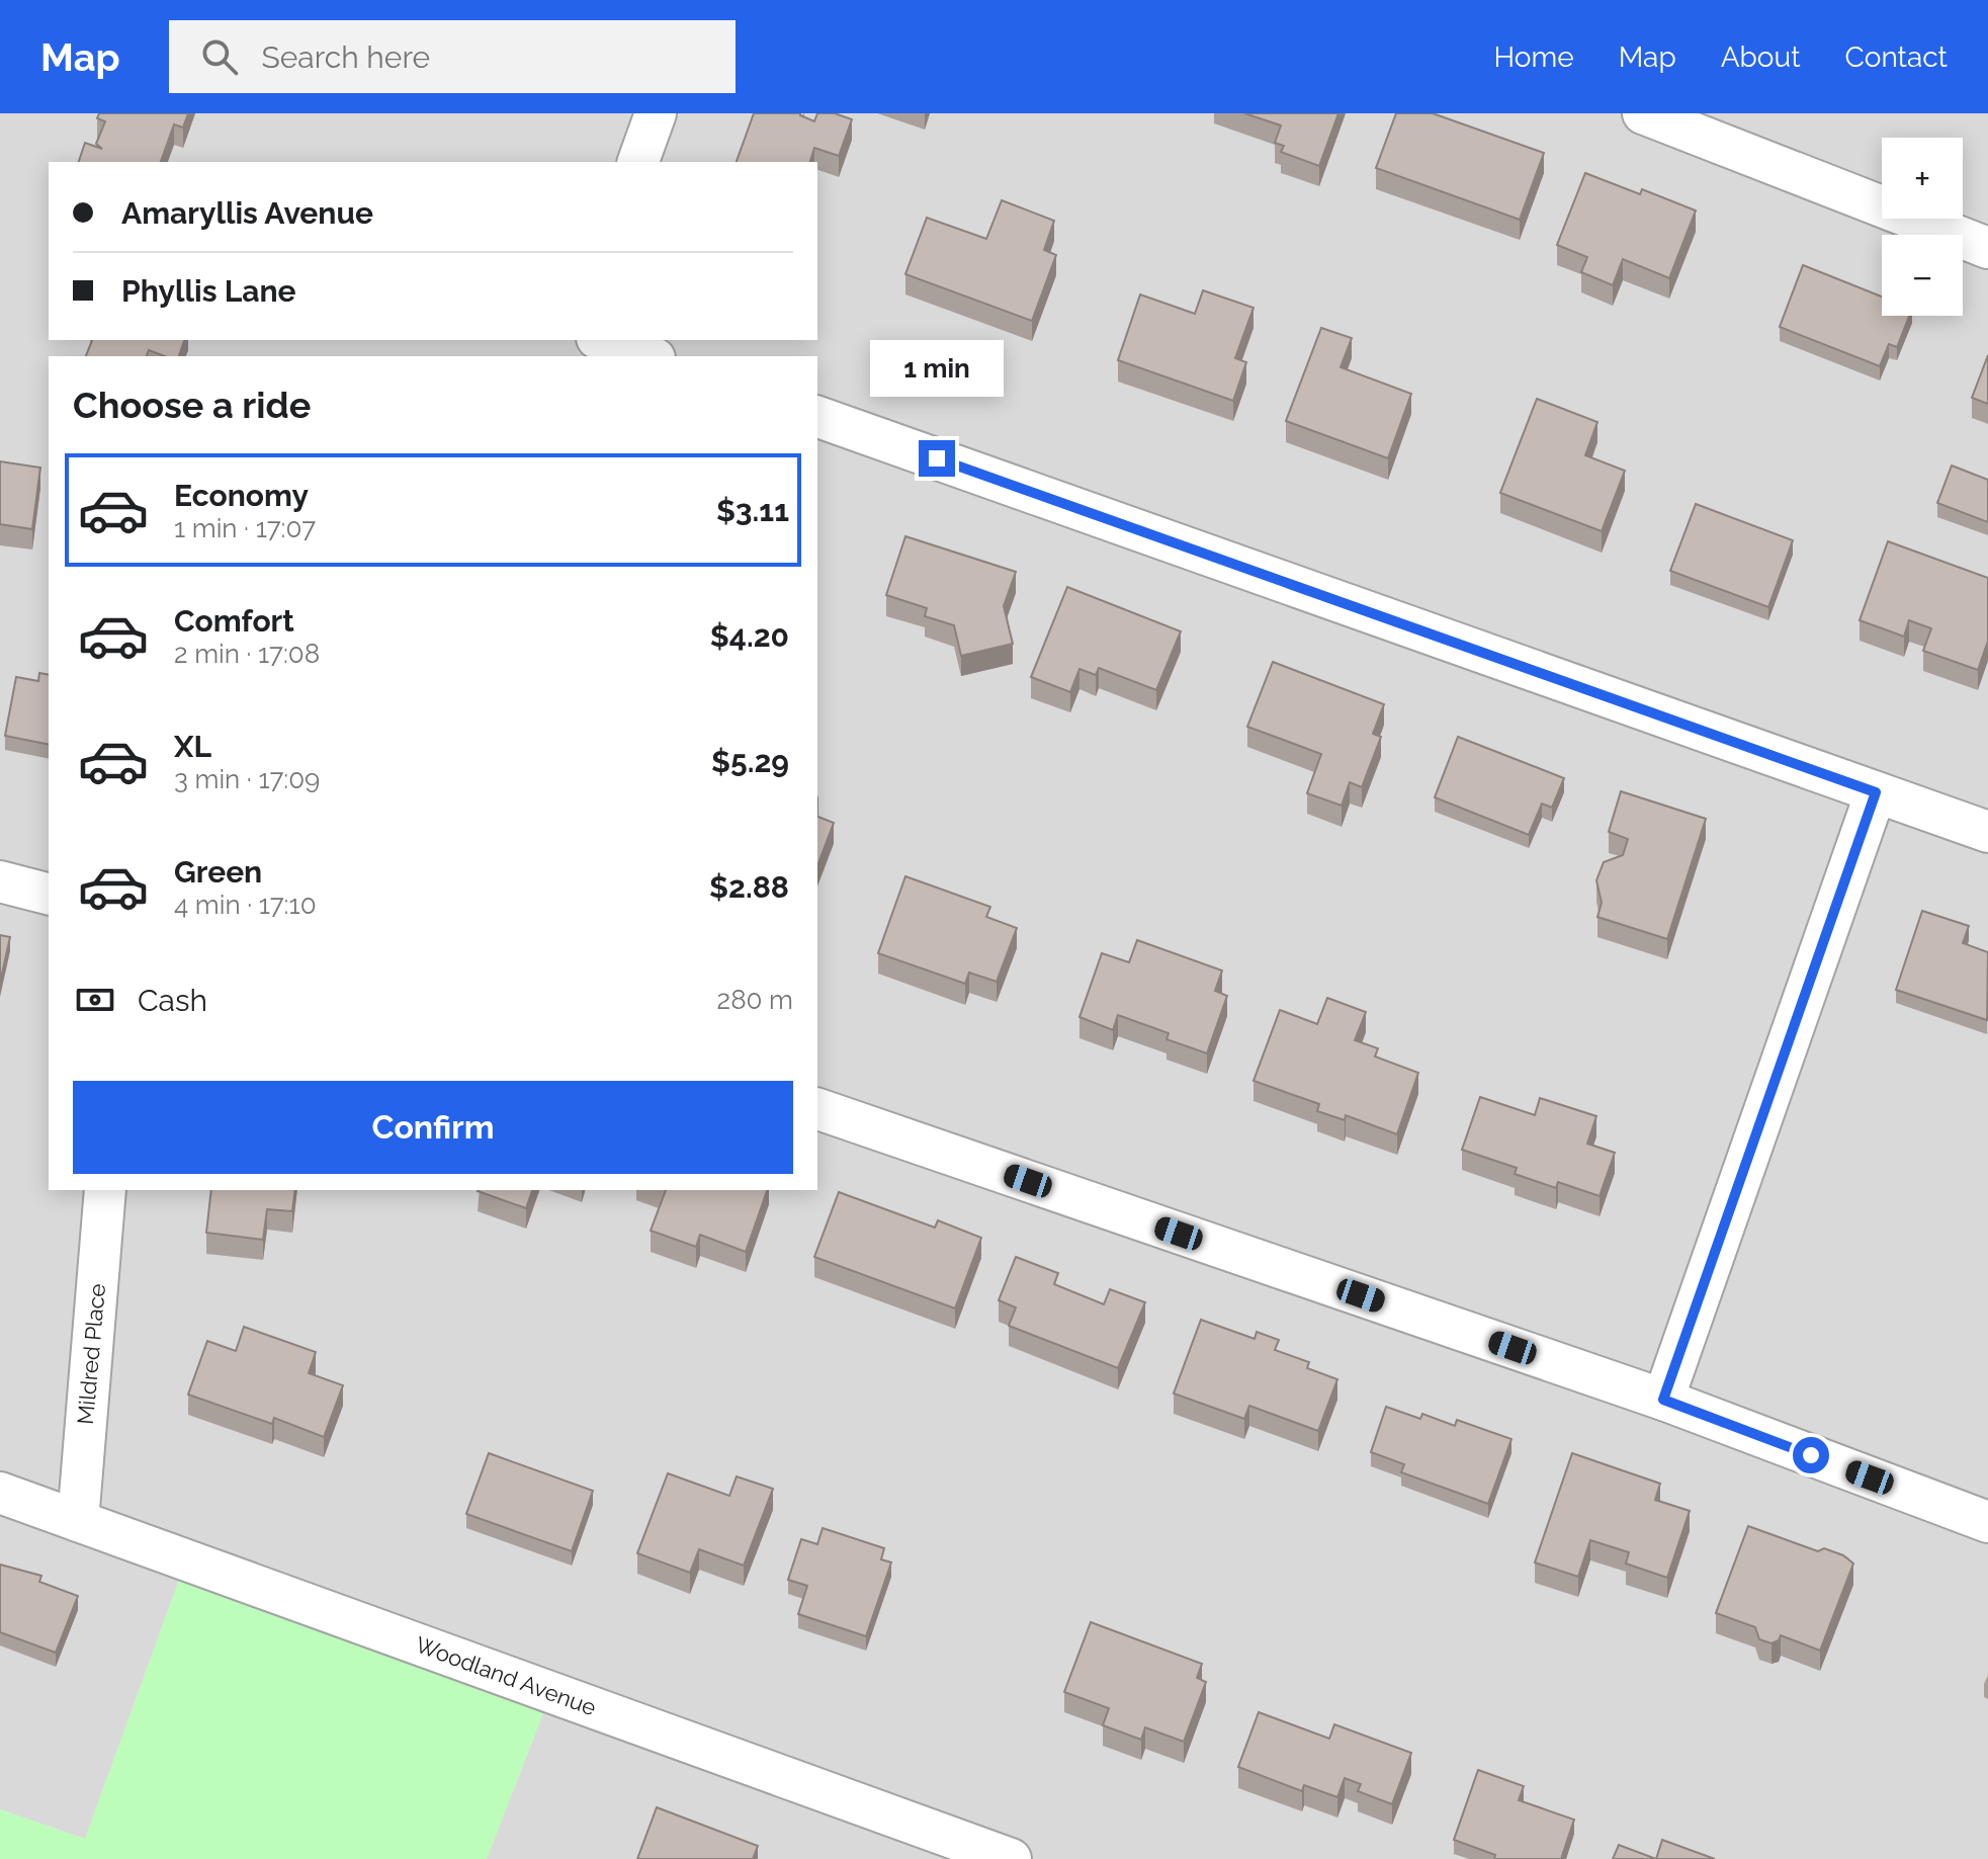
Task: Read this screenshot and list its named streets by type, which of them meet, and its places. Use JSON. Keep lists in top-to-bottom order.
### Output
{
  "streets": {
    "street": ["Mildred Place", "Woodland Avenue"]
  },
  "crossings": [
    ["Mildred Place", "Woodland Avenue"]
  ],
  "page": {
    "header": "Map",
    "search": "Search here",
    "nav": [
      "Home",
      "Map",
      "About",
      "Contact"
    ],
    "map_buttons": ["+", "−"],
    "banner": ["Amaryllis Avenue", "Phyllis Lane"],
    "bubble": "1 min",
    "heading": "Choose a ride",
    "list": [
      {
        "name": "Economy",
        "note": "1 min · 17:07",
        "value": "$3.11"
      },
      {
        "name": "Comfort",
        "note": "2 min · 17:08",
        "value": "$4.20"
      },
      {
        "name": "XL",
        "note": "3 min · 17:09",
        "value": "$5.29"
      },
      {
        "name": "Green",
        "note": "4 min · 17:10",
        "value": "$2.88"
      }
    ],
    "pay": ["Cash", "280 m"],
    "buttons": "Confirm"
  }
}
